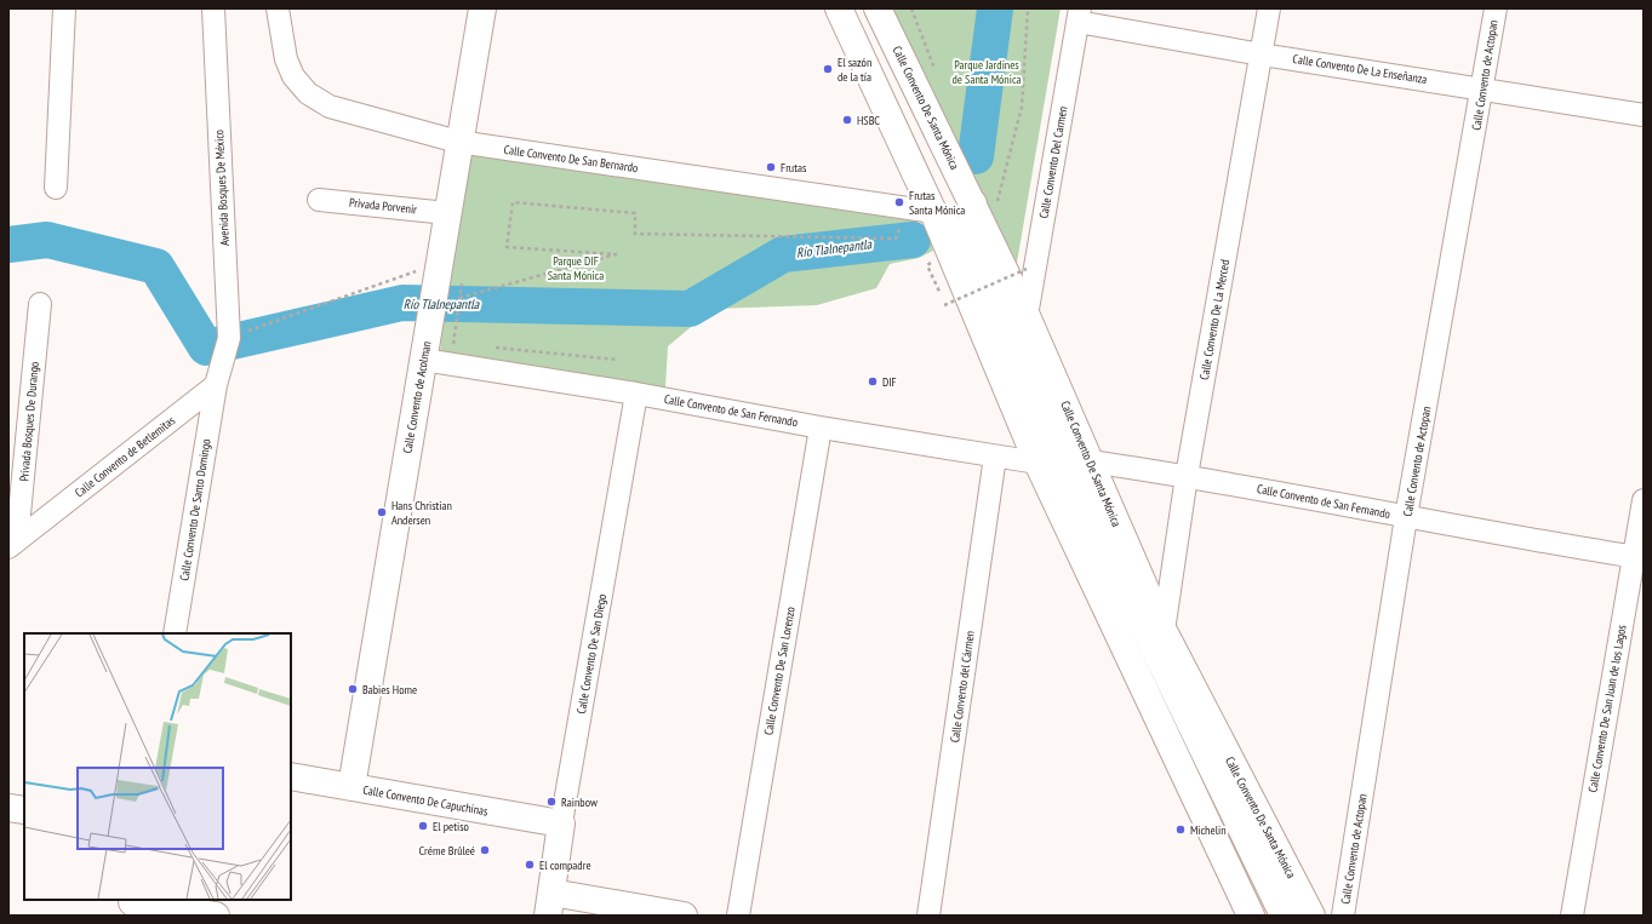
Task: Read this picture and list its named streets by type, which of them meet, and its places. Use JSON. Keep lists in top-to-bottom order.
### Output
{
  "streets": {
    "main road": [
      "Calle Convento De Santa Mónica",
      "Calle Convento de Acolman",
      "Calle Convento De San Diego",
      "Calle Convento De Capuchinas"
    ],
    "street": [
      "Calle Convento De La Enseñanza",
      "Calle Convento de Actopan",
      "Calle Convento De San Bernardo",
      "Calle Convento Del Carmen",
      "Avenida Bosques De México",
      "Privada Porvenir",
      "Calle Convento De La Merced",
      "Calle Convento de San Fernando",
      "Privada Bosques De Durango",
      "Calle Convento de Betlemitas",
      "Calle Convento De Santo Domingo",
      "Calle Convento De San Lorenzo",
      "Calle Convento del Cármen",
      "Calle Convento De San Juan de los Lagos"
    ]
  },
  "crossings": [
    ["Calle Convento De La Enseñanza", "Calle Convento de Actopan"],
    ["Calle Convento De La Enseñanza", "Calle Convento Del Carmen"],
    ["Calle Convento De La Enseñanza", "Calle Convento De La Merced"],
    ["Calle Convento de Actopan", "Calle Convento de San Fernando"],
    ["Calle Convento De Santa Mónica", "Calle Convento Del Carmen"],
    ["Calle Convento De Santa Mónica", "Calle Convento De La Merced"],
    ["Calle Convento De Santa Mónica", "Calle Convento de San Fernando"],
    ["Calle Convento De San Bernardo", "Calle Convento de Acolman"],
    ["Avenida Bosques De México", "Calle Convento de Betlemitas"],
    ["Avenida Bosques De México", "Calle Convento De Santo Domingo"],
    ["Privada Porvenir", "Calle Convento de Acolman"],
    ["Calle Convento De La Merced", "Calle Convento de San Fernando"],
    ["Calle Convento de Acolman", "Calle Convento de San Fernando"],
    ["Calle Convento de Acolman", "Calle Convento De Capuchinas"],
    ["Calle Convento de San Fernando", "Calle Convento De San Diego"],
    ["Calle Convento de San Fernando", "Calle Convento De San Lorenzo"],
    ["Calle Convento de San Fernando", "Calle Convento del Cármen"],
    ["Calle Convento de San Fernando", "Calle Convento De San Juan de los Lagos"],
    ["Privada Bosques De Durango", "Calle Convento de Betlemitas"],
    ["Calle Convento de Betlemitas", "Calle Convento De Santo Domingo"],
    ["Calle Convento De San Diego", "Calle Convento De Capuchinas"]
  ],
  "water": ["Río Tlalnepantla"],
  "parks": ["Parque Jardines de Santa Mónica", "Parque DIF Santa Mónica"],
  "places": [
    "El sazón de la tía",
    "HSBC",
    "Frutas",
    "Frutas Santa Mónica",
    "DIF",
    "Hans Christian Andersen",
    "Babies Home",
    "Rainbow",
    "El petiso",
    "Michelin",
    "Créme Brûleé",
    "El compadre"
  ]
}
